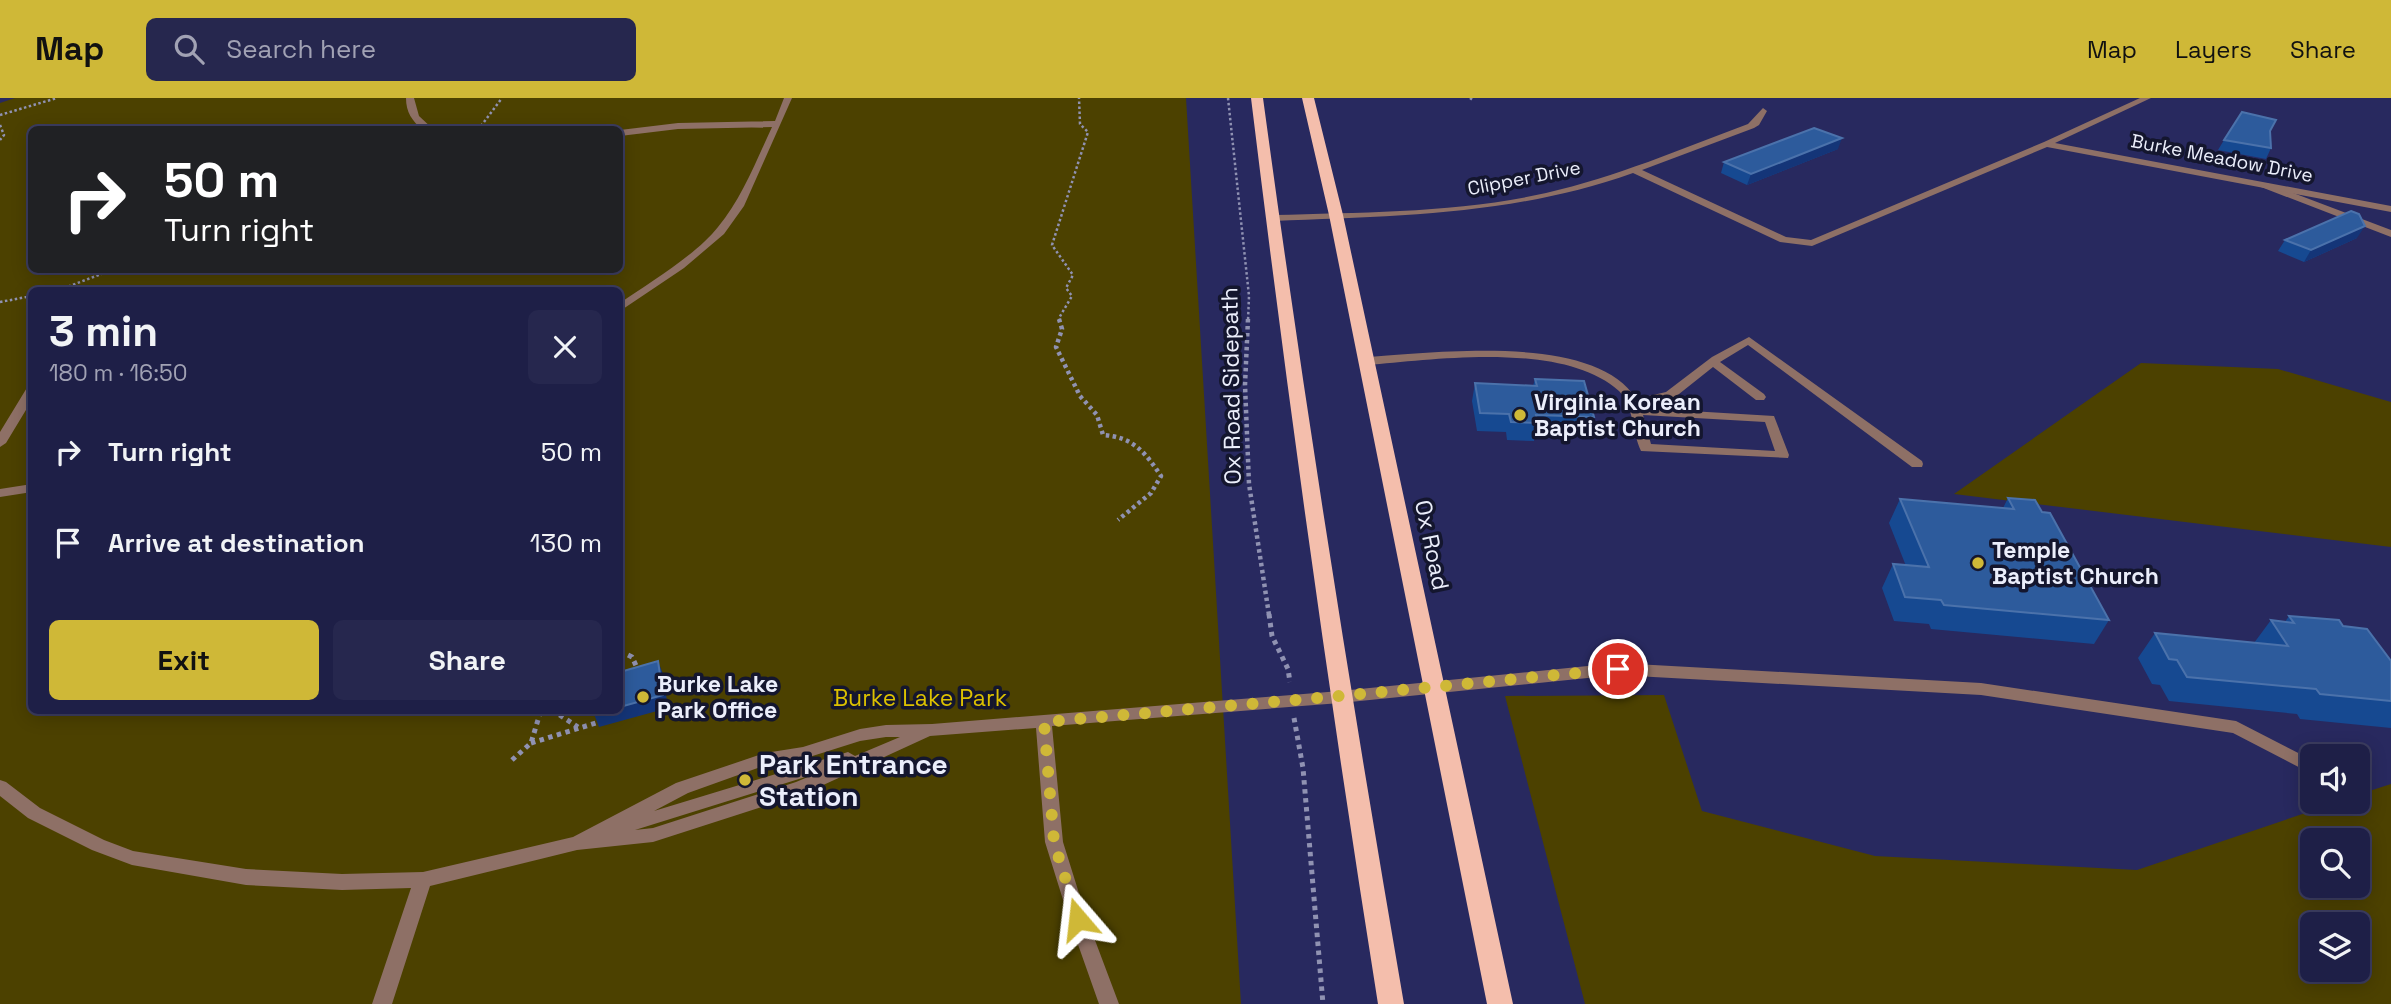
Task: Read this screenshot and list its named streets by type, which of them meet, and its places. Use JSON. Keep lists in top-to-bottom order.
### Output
{
  "streets": {
    "highway": ["Ox Road"],
    "street": ["Burke Meadow Drive", "Clipper Drive"],
    "path": ["Ox Road Sidepath"]
  },
  "crossings": [
    ["Burke Meadow Drive", "Clipper Drive"],
    ["Clipper Drive", "Ox Road"]
  ],
  "parks": ["Burke Lake Park"],
  "places": [
    "Virginia Korean Baptist Church",
    "Temple Baptist Church",
    "Burke Lake Park Office",
    "Park Entrance Station"
  ],
  "page": {
    "header": "Map",
    "search": "Search here",
    "nav": ["Map", "Layers", "Share"],
    "turn": ["50 m", "Turn right"],
    "heading": ["3 min", "180 m · 16:50"],
    "list": [
      {
        "name": "Turn right",
        "value": "50 m"
      },
      {
        "name": "Arrive at destination",
        "value": "130 m"
      }
    ],
    "buttons": ["Exit", "Share"]
  }
}
